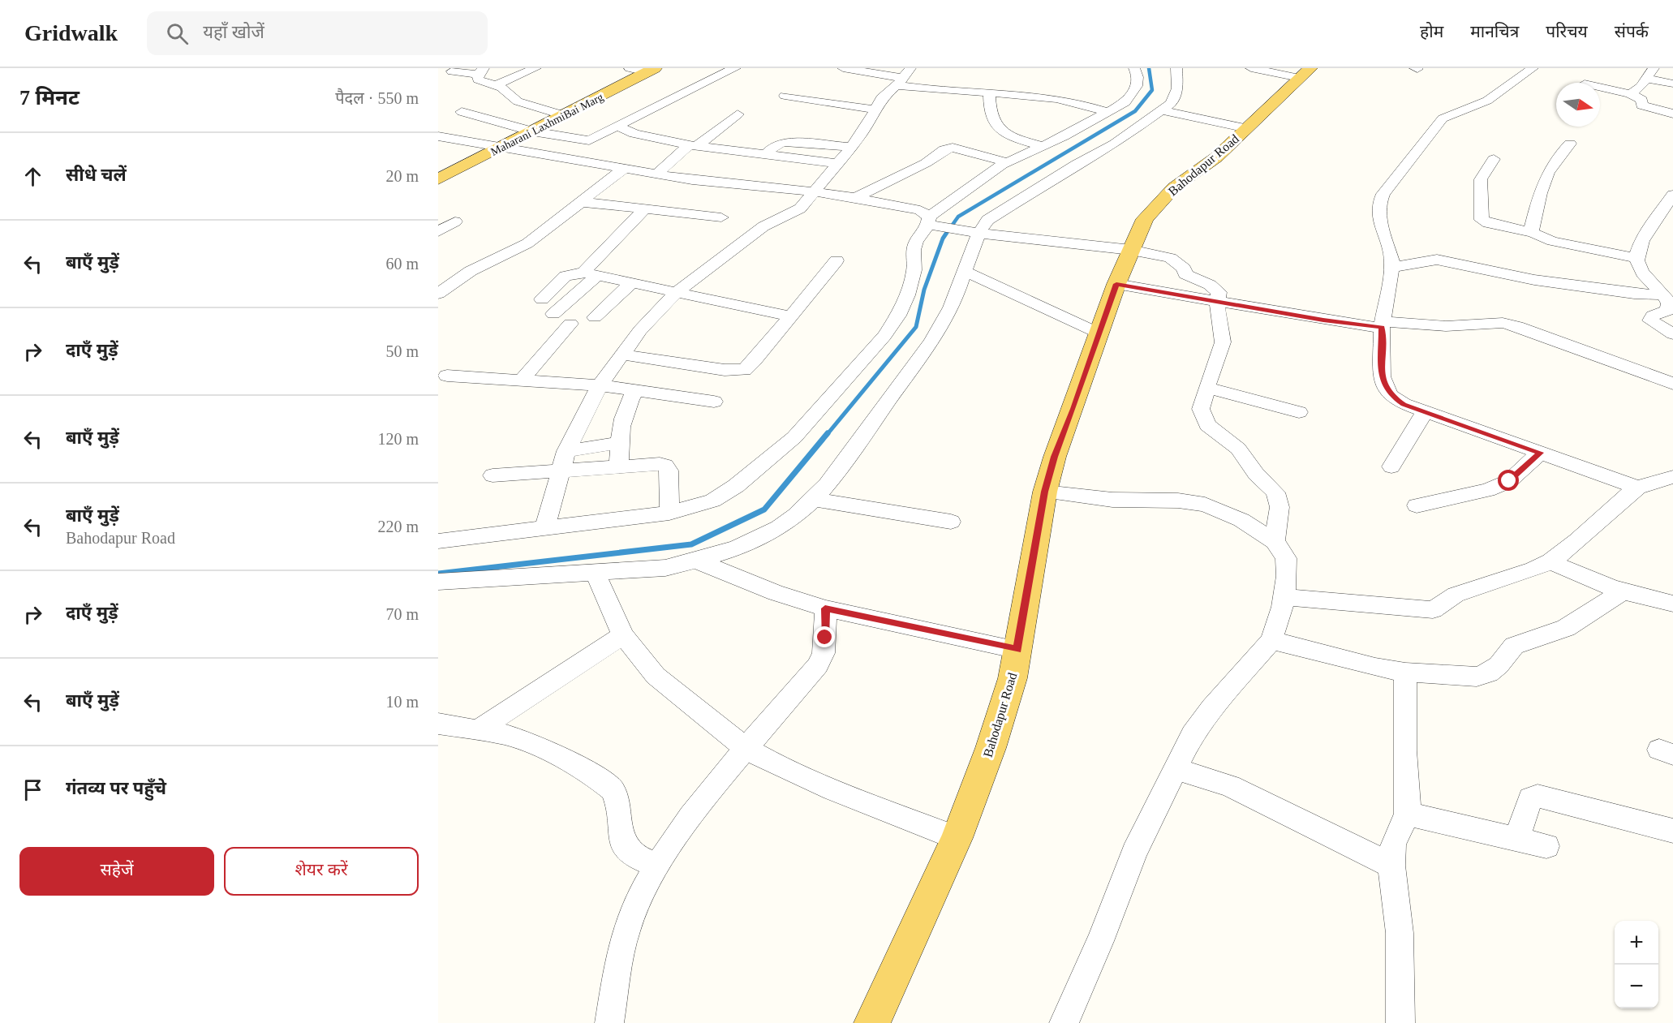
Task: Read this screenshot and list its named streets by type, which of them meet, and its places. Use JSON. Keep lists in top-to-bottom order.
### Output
{
  "streets": {
    "main road": ["Maharani LaxhmiBai Marg", "Bahodapur Road"]
  },
  "north": "right",
  "page": {
    "header": "Gridwalk",
    "search": "यहाँ खोजें",
    "nav": [
      "होम",
      "मानचित्र",
      "परिचय",
      "संपर्क"
    ],
    "heading": ["7 मिनट", "पैदल · 550 m"],
    "list": [
      ["सीधे चलें", "20 m"],
      ["बाएँ मुड़ें", "60 m"],
      ["दाएँ मुड़ें", "50 m"],
      ["बाएँ मुड़ें", "120 m"],
      ["बाएँ मुड़ें", "Bahodapur Road", "220 m"],
      ["दाएँ मुड़ें", "70 m"],
      ["बाएँ मुड़ें", "10 m"],
      "गंतव्य पर पहुँचे"
    ],
    "buttons": ["सहेजें", "शेयर करें"],
    "map_buttons": ["+", "−"]
  }
}
